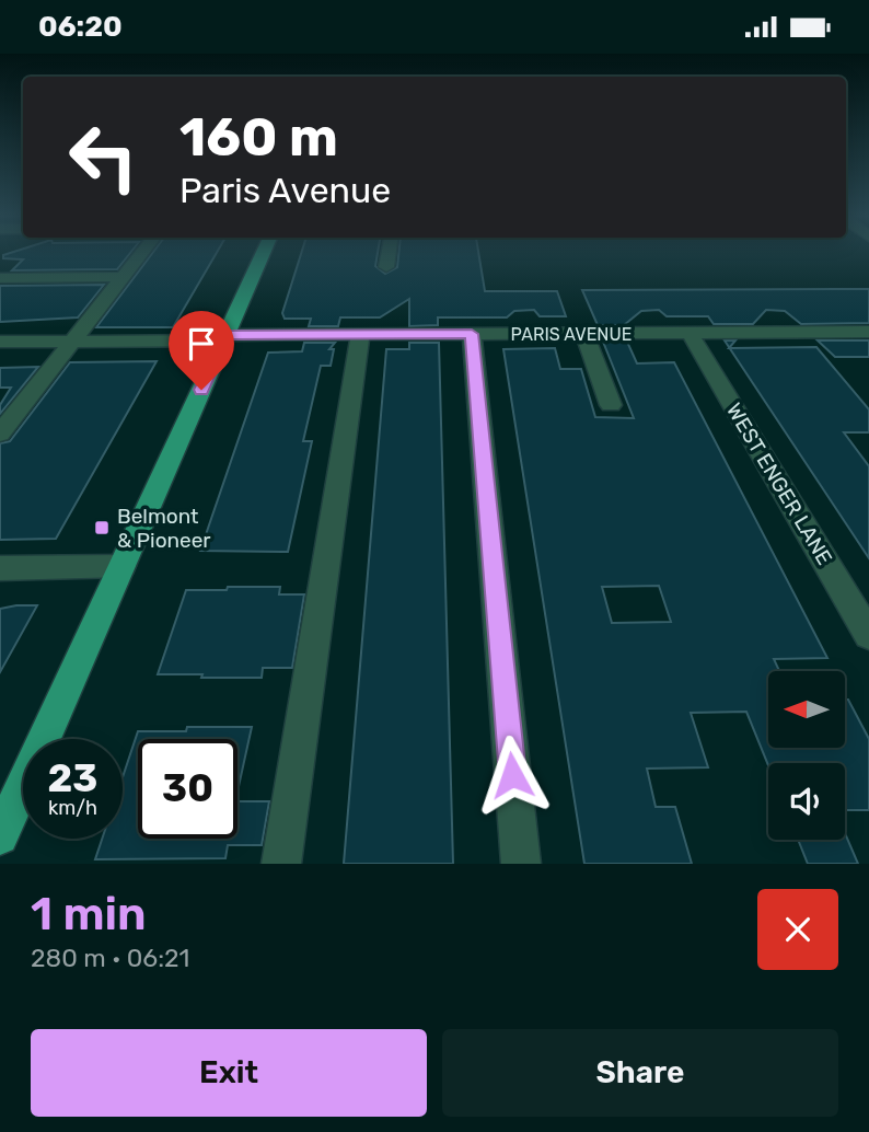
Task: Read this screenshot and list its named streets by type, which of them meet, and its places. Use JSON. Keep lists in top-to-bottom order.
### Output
{
  "streets": {
    "street": ["PARIS AVENUE", "WEST ENGER LANE"]
  },
  "crossings": [
    ["PARIS AVENUE", "WEST ENGER LANE"]
  ],
  "places": {
    "transit": ["Belmont & Pioneer"]
  },
  "north": "left",
  "page": {
    "status": "06:20",
    "turn": ["160 m", "Paris Avenue"],
    "speed": "23 km/h",
    "limit": "30",
    "heading": ["1 min", "280 m · 06:21"],
    "buttons": ["Exit", "Share"]
  }
}
